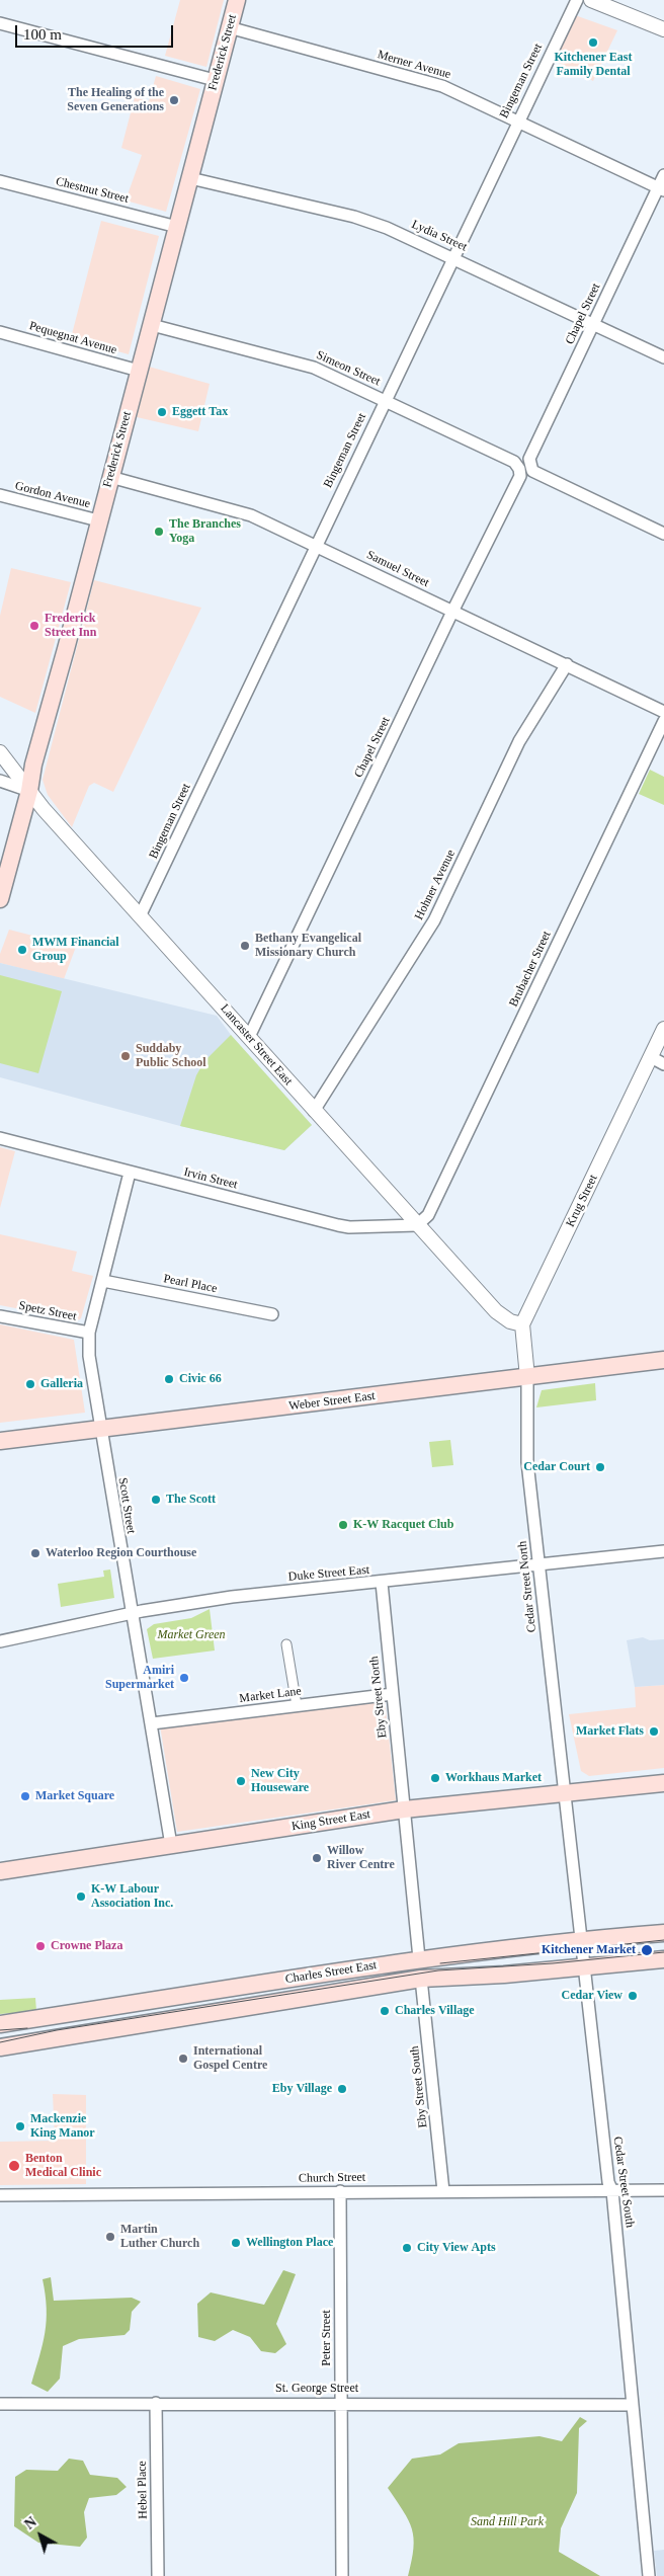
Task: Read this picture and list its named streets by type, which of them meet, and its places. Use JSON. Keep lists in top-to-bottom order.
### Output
{
  "streets": {
    "main road": [
      "Frederick Street",
      "Weber Street East",
      "King Street East",
      "Charles Street East"
    ],
    "street": [
      "Merner Avenue",
      "Bingeman Street",
      "Chestnut Street",
      "Lydia Street",
      "Chapel Street",
      "Pequegnat Avenue",
      "Simeon Street",
      "Gordon Avenue",
      "Samuel Street",
      "Hohner Avenue",
      "Brubacher Street",
      "Lancaster Street East",
      "Irvin Street",
      "Krug Street",
      "Pearl Place",
      "Spetz Street",
      "Scott Street",
      "Duke Street East",
      "Cedar Street North",
      "Market Lane",
      "Eby Street North",
      "Eby Street South",
      "Church Street",
      "Cedar Street South",
      "Peter Street",
      "St. George Street",
      "Hebel Place"
    ]
  },
  "crossings": [
    ["Frederick Street", "Merner Avenue"],
    ["Frederick Street", "Chestnut Street"],
    ["Frederick Street", "Lydia Street"],
    ["Frederick Street", "Pequegnat Avenue"],
    ["Frederick Street", "Simeon Street"],
    ["Frederick Street", "Gordon Avenue"],
    ["Frederick Street", "Samuel Street"],
    ["Frederick Street", "Lancaster Street East"],
    ["Merner Avenue", "Bingeman Street"],
    ["Merner Avenue", "Chapel Street"],
    ["Bingeman Street", "Lydia Street"],
    ["Bingeman Street", "Simeon Street"],
    ["Bingeman Street", "Samuel Street"],
    ["Bingeman Street", "Lancaster Street East"],
    ["Lydia Street", "Chapel Street"],
    ["Chapel Street", "Simeon Street"],
    ["Chapel Street", "Samuel Street"],
    ["Chapel Street", "Lancaster Street East"],
    ["Samuel Street", "Hohner Avenue"],
    ["Hohner Avenue", "Lancaster Street East"],
    ["Brubacher Street", "Lancaster Street East"],
    ["Brubacher Street", "Irvin Street"],
    ["Lancaster Street East", "Irvin Street"],
    ["Lancaster Street East", "Krug Street"],
    ["Irvin Street", "Scott Street"],
    ["Pearl Place", "Scott Street"],
    ["Spetz Street", "Scott Street"],
    ["Weber Street East", "Scott Street"],
    ["Weber Street East", "Cedar Street North"],
    ["Scott Street", "Duke Street East"],
    ["Scott Street", "Market Lane"],
    ["Scott Street", "King Street East"],
    ["Duke Street East", "Cedar Street North"],
    ["Duke Street East", "Eby Street North"],
    ["Cedar Street North", "King Street East"],
    ["Cedar Street North", "Cedar Street South"],
    ["Market Lane", "Eby Street North"],
    ["Eby Street North", "King Street East"],
    ["King Street East", "Cedar Street South"],
    ["Charles Street East", "Eby Street South"],
    ["Charles Street East", "Cedar Street South"],
    ["Eby Street South", "Church Street"],
    ["Church Street", "Cedar Street South"],
    ["Church Street", "Peter Street"],
    ["Cedar Street South", "St. George Street"],
    ["Peter Street", "St. George Street"],
    ["St. George Street", "Hebel Place"]
  ],
  "parks": ["Market Green", "Sand Hill Park"],
  "places": [
    "Kitchener East Family Dental",
    "The Healing of the Seven Generations",
    "Eggett Tax",
    "The Branches Yoga",
    "Frederick Street Inn",
    "Bethany Evangelical Missionary Church",
    "MWM Financial Group",
    "Suddaby Public School",
    "Civic 66",
    "Galleria",
    "Cedar Court",
    "The Scott",
    "K-W Racquet Club",
    "Waterloo Region Courthouse",
    "Amiri Supermarket",
    "Market Flats",
    "Workhaus Market",
    "New City Houseware",
    "Market Square",
    "Willow River Centre",
    "K-W Labour Association Inc.",
    "Crowne Plaza",
    "Kitchener Market",
    "Cedar View",
    "Charles Village",
    "International Gospel Centre",
    "Eby Village",
    "Mackenzie King Manor",
    "Benton Medical Clinic",
    "Martin Luther Church",
    "Wellington Place",
    "City View Apts"
  ],
  "scale_bar": "100 m",
  "north": "top left"
}
